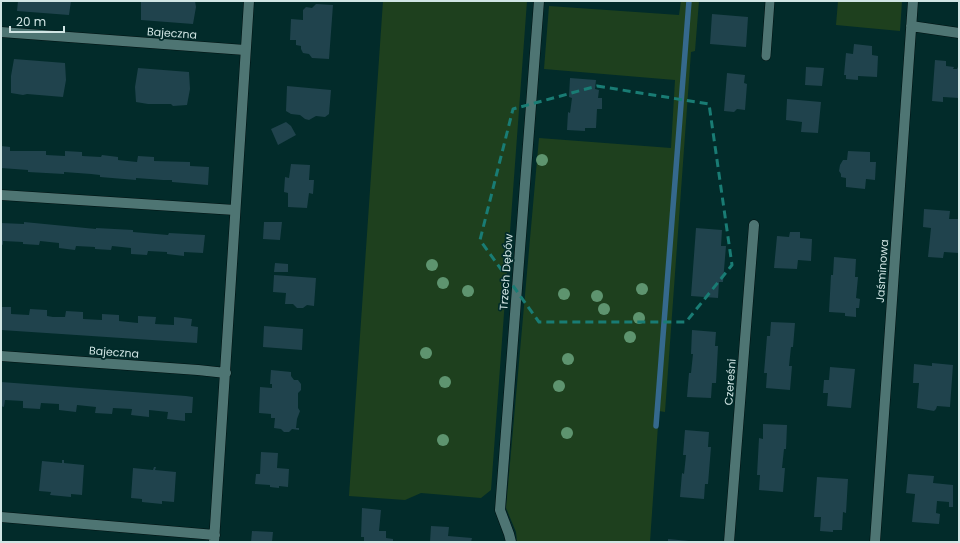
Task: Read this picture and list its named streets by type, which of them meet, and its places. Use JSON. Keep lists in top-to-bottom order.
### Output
{
  "streets": {
    "street": [
      "Bajeczna",
      "Jaśminowa",
      "Trzech Dębów",
      "Czereśni"
    ]
  },
  "scale_bar": "20 m"
}
